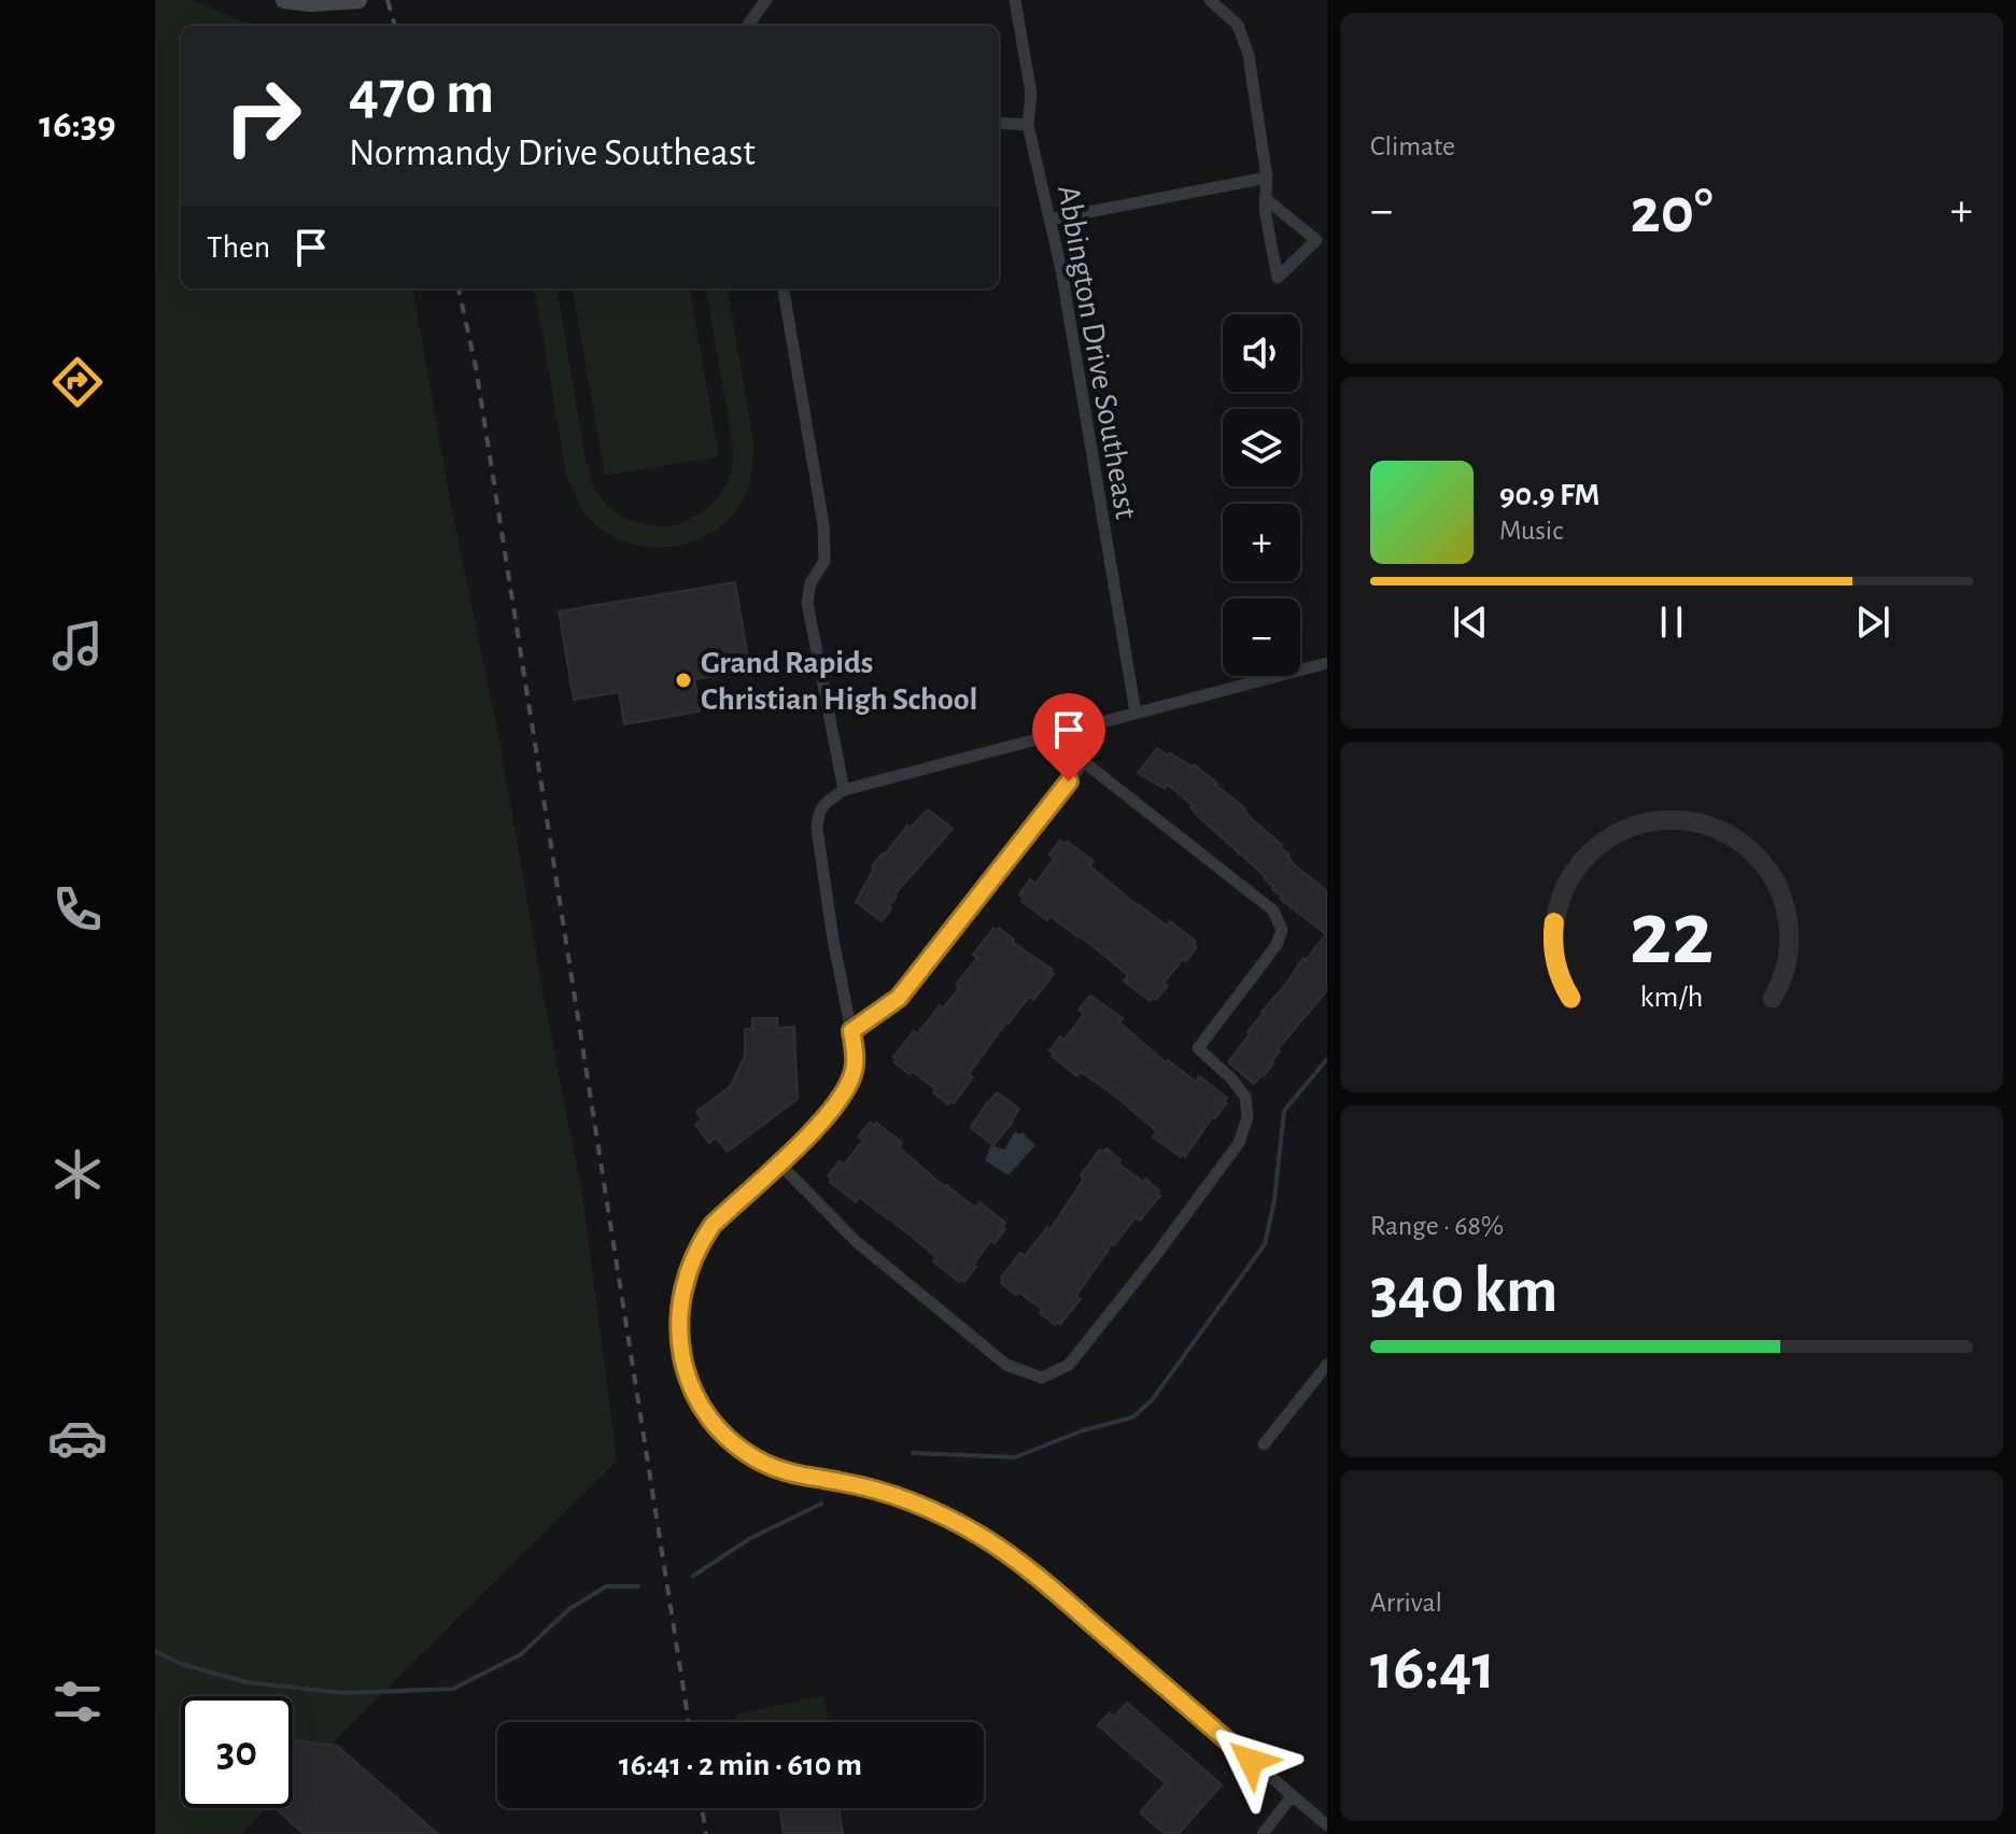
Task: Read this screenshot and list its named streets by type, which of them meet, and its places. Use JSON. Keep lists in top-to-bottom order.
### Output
{
  "streets": {
    "street": ["Abbington Drive Southeast"]
  },
  "places": ["Grand Rapids Christian High School"],
  "page": {
    "tabs": "16:39",
    "tile": [
      "Climate",
      ["Range · 68%", "340 km"],
      ["Arrival", "16:41"]
    ],
    "turn": ["470 m", "Normandy Drive Southeast"],
    "heat": ["−", "20°", "+"],
    "then": "Then",
    "map_buttons": ["+", "−"],
    "song": ["90.9 FM", "Music"],
    "limit": "30",
    "trip": "16:41 · 2 min · 610 m",
    "gauge": ["22", "km/h"]
  }
}
